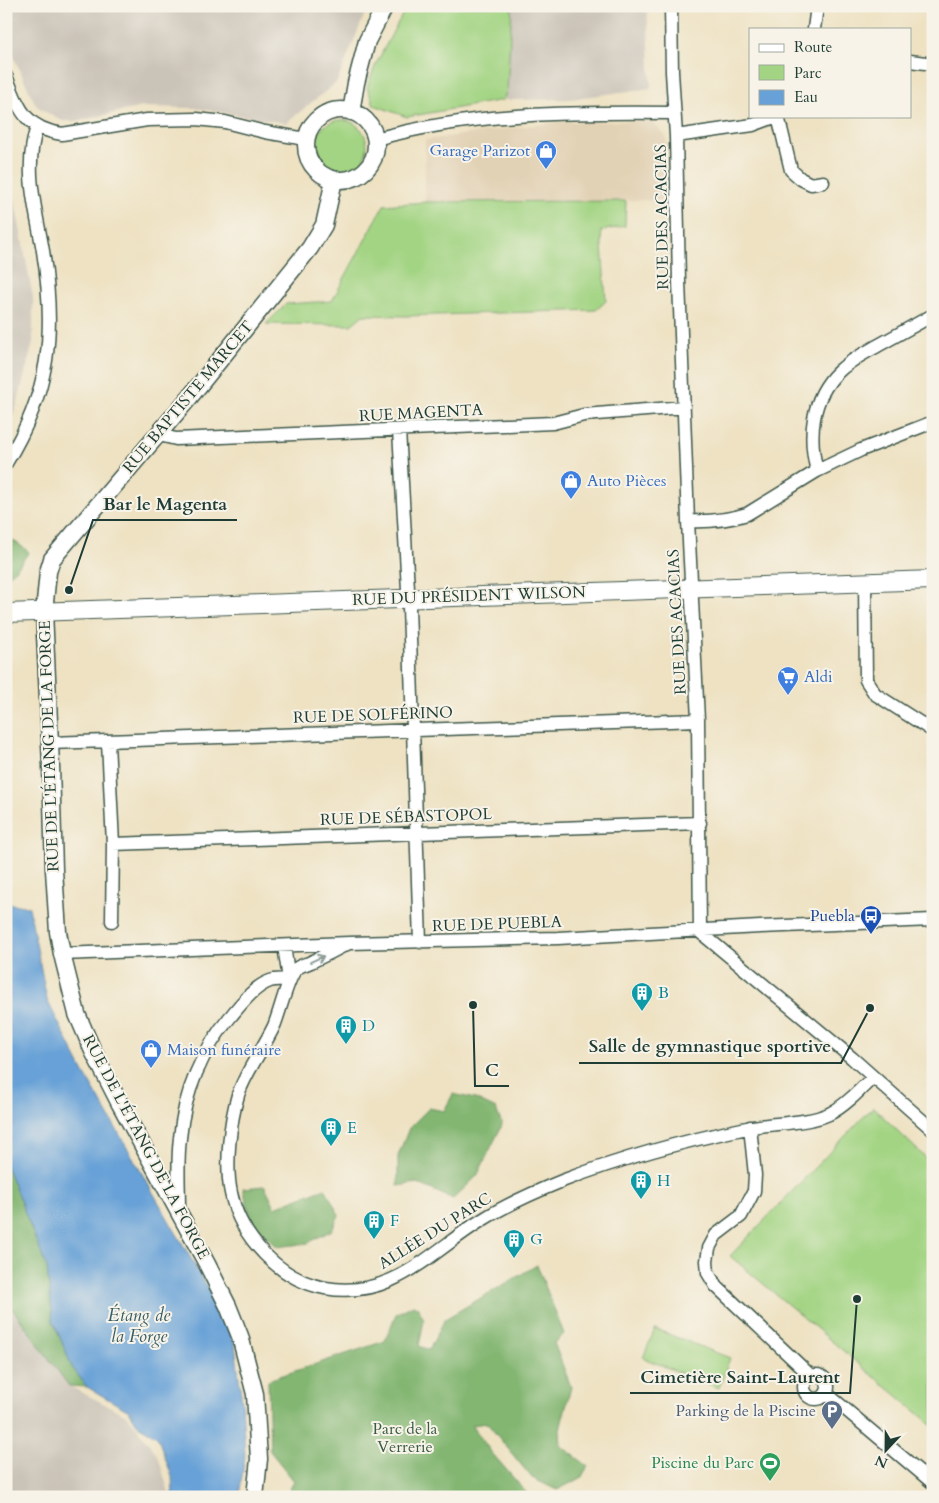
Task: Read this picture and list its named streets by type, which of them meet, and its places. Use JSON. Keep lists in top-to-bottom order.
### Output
{
  "streets": {
    "main road": ["RUE DU PRÉSIDENT WILSON"],
    "street": [
      "RUE DES ACACIAS",
      "RUE BAPTISTE MARCET",
      "RUE MAGENTA",
      "RUE DE SOLFÉRINO",
      "RUE DE L'ÉTANG DE LA FORGE",
      "RUE DE SÉBASTOPOL",
      "RUE DE PUEBLA",
      "ALLÉE DU PARC"
    ]
  },
  "crossings": [
    ["RUE DES ACACIAS", "RUE MAGENTA"],
    ["RUE DES ACACIAS", "RUE DU PRÉSIDENT WILSON"],
    ["RUE DES ACACIAS", "RUE DE SOLFÉRINO"],
    ["RUE DES ACACIAS", "RUE DE SÉBASTOPOL"],
    ["RUE DES ACACIAS", "RUE DE PUEBLA"],
    ["RUE BAPTISTE MARCET", "RUE MAGENTA"],
    ["RUE BAPTISTE MARCET", "RUE DU PRÉSIDENT WILSON"],
    ["RUE BAPTISTE MARCET", "RUE DE L'ÉTANG DE LA FORGE"],
    ["RUE DU PRÉSIDENT WILSON", "RUE DE L'ÉTANG DE LA FORGE"],
    ["RUE DE SOLFÉRINO", "RUE DE L'ÉTANG DE LA FORGE"],
    ["RUE DE L'ÉTANG DE LA FORGE", "RUE DE PUEBLA"],
    ["RUE DE PUEBLA", "ALLÉE DU PARC"]
  ],
  "water": ["Étang de la Forge"],
  "parks": ["Parc de la Verrerie"],
  "places": {
    "shop": ["Garage Parizot", "Auto Pièces", "Maison funéraire"],
    "other": [
      "Bar le Magenta",
      "C",
      "Salle de gymnastique sportive",
      "Cimetière Saint-Laurent"
    ],
    "supermarket": ["Aldi"],
    "bus stop": ["Puebla"],
    "building": [
      "B",
      "D",
      "E",
      "H",
      "F",
      "G"
    ],
    "parking": ["Parking de la Piscine"],
    "sports": ["Piscine du Parc"]
  },
  "legend": ["Route", "Parc", "Eau"],
  "north": "bottom"
}
